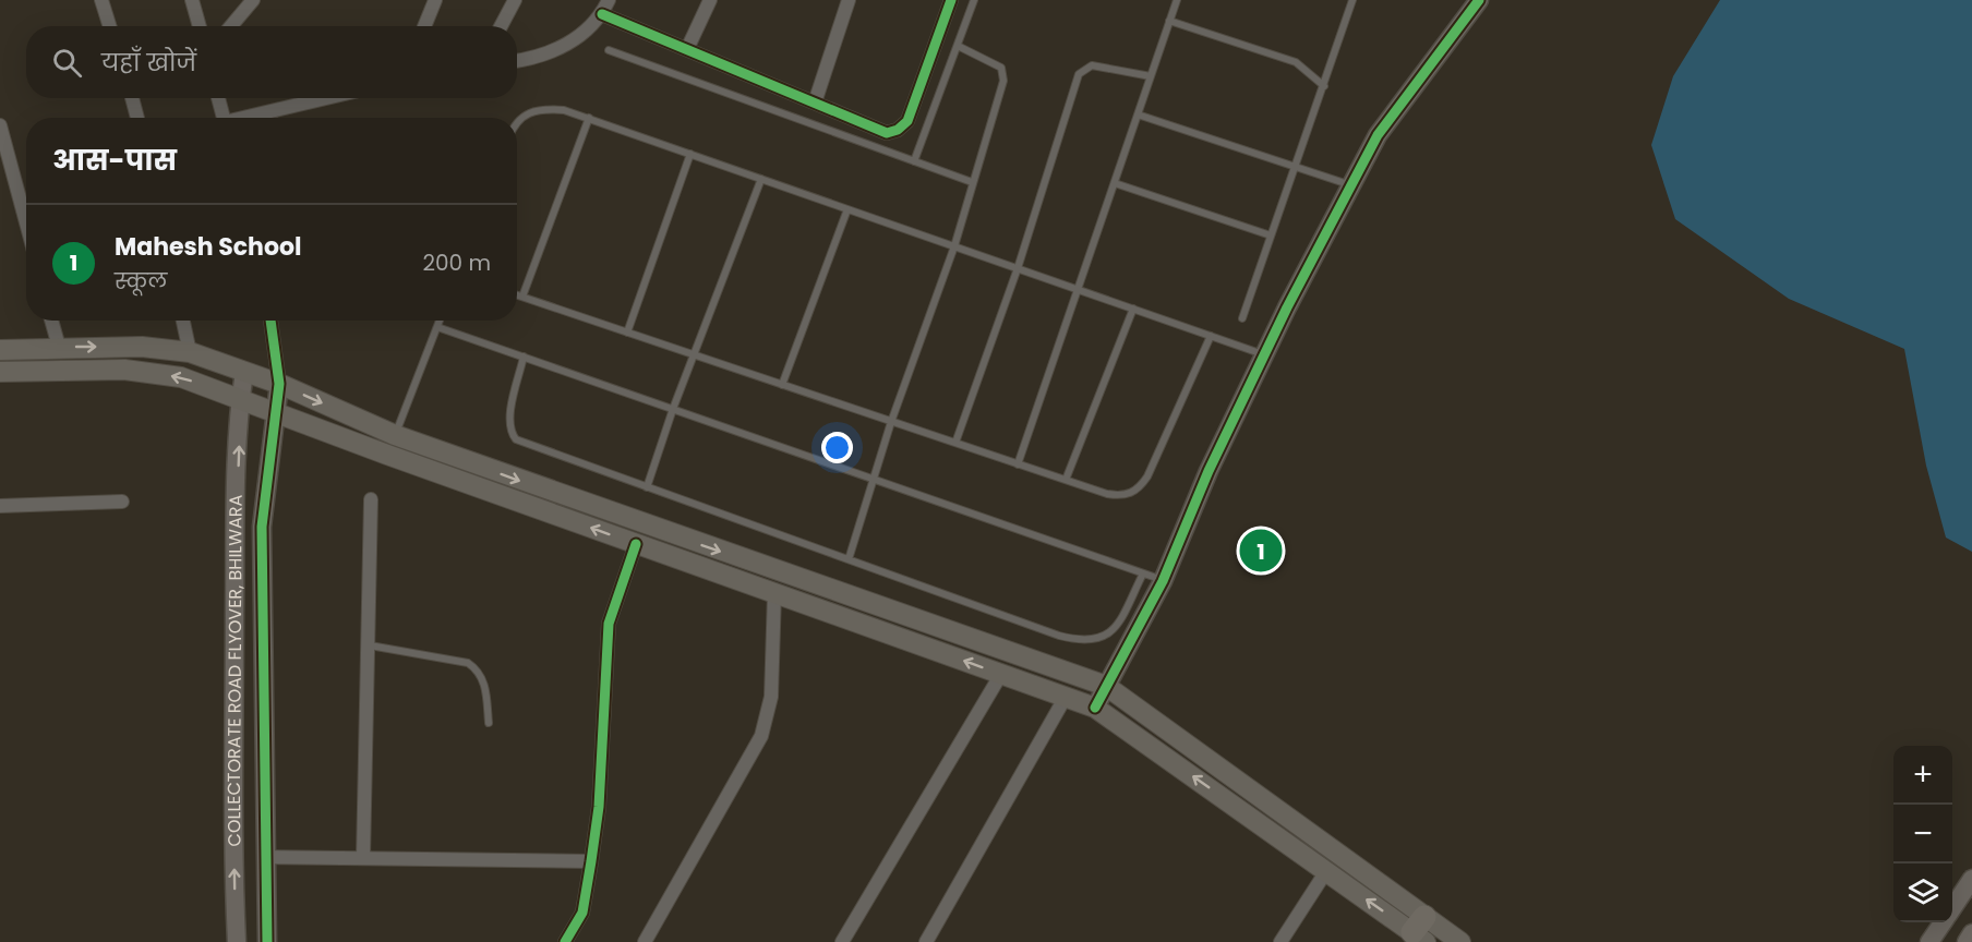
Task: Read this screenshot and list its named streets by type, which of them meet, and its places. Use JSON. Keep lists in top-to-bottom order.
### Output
{
  "streets": {
    "street": ["COLLECTORATE ROAD FLYOVER, BHILWARA"]
  },
  "page": {
    "search": "यहाँ खोजें",
    "heading": "आस-पास",
    "list": [
      {
        "mark": "1",
        "name": "Mahesh School",
        "note": "स्कूल",
        "value": "200 m"
      }
    ],
    "pins": "1",
    "map_buttons": ["+", "−"]
  }
}
